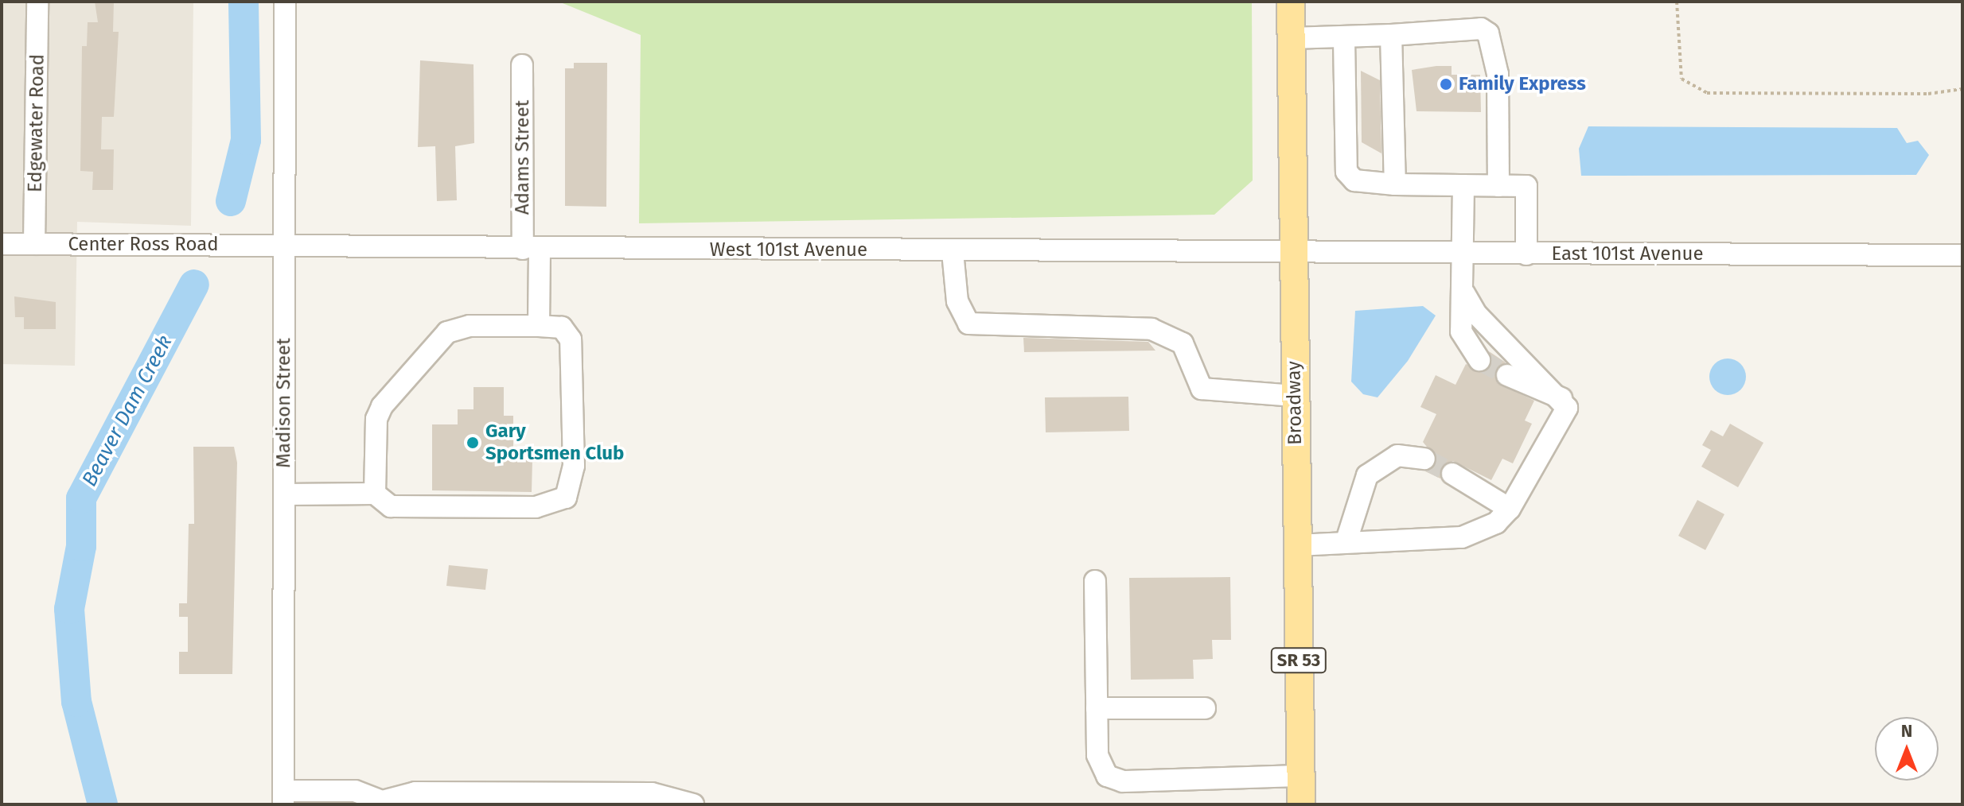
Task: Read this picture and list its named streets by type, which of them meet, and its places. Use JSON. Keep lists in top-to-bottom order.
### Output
{
  "streets": {
    "main road": ["Broadway", "SR 53"],
    "street": [
      "Edgewater Road",
      "Adams Street",
      "Center Ross Road",
      "West 101st Avenue",
      "East 101st Avenue",
      "Madison Street"
    ]
  },
  "crossings": [
    ["Edgewater Road", "Center Ross Road"],
    ["Adams Street", "West 101st Avenue"],
    ["Center Ross Road", "West 101st Avenue"],
    ["Center Ross Road", "Madison Street"],
    ["West 101st Avenue", "East 101st Avenue"],
    ["West 101st Avenue", "Madison Street"],
    ["West 101st Avenue", "Broadway"],
    ["East 101st Avenue", "Broadway"]
  ],
  "water": ["Beaver Dam Creek"],
  "places": ["Family Express", "Gary Sportsmen Club"],
  "north": "top"
}
